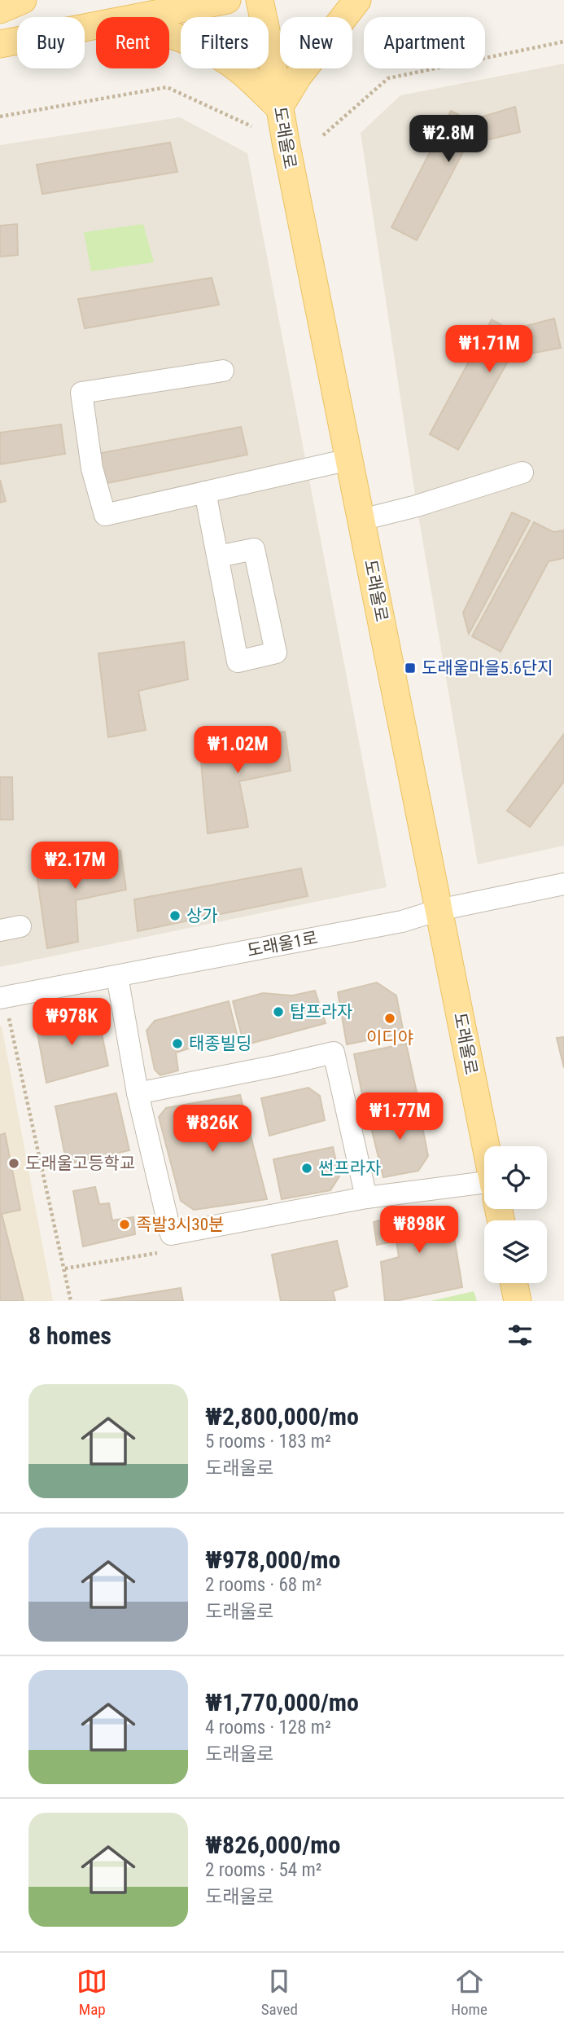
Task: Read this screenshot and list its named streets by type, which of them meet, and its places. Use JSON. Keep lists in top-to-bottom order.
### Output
{
  "streets": {
    "main road": ["도래울로"],
    "street": ["도래울1로"]
  },
  "crossings": [
    ["도래울로", "도래울1로"]
  ],
  "places": {
    "transit": ["도래울마을5.6단지"],
    "other": [
      "상가",
      "탑프라자",
      "이디야",
      "태종빌딩",
      "도래울고등학교",
      "썬프라자",
      "족발3시30분"
    ]
  },
  "page": {
    "chip": [
      "Buy",
      "Rent",
      "Filters",
      "New",
      "Apartment"
    ],
    "price": [
      "₩2.8M",
      "₩1.71M",
      "₩1.02M",
      "₩2.17M",
      "₩978K",
      "₩1.77M",
      "₩826K",
      "₩898K"
    ],
    "heading": "8 homes",
    "list": [
      {
        "name": "₩2,800,000/mo",
        "note": "5 rooms · 183 m² · 도래울로"
      },
      {
        "name": "₩978,000/mo",
        "note": "2 rooms · 68 m² · 도래울로"
      },
      {
        "name": "₩1,770,000/mo",
        "note": "4 rooms · 128 m² · 도래울로"
      },
      {
        "name": "₩826,000/mo",
        "note": "2 rooms · 54 m² · 도래울로"
      }
    ],
    "tabs": ["Map", "Saved", "Home"]
  }
}
